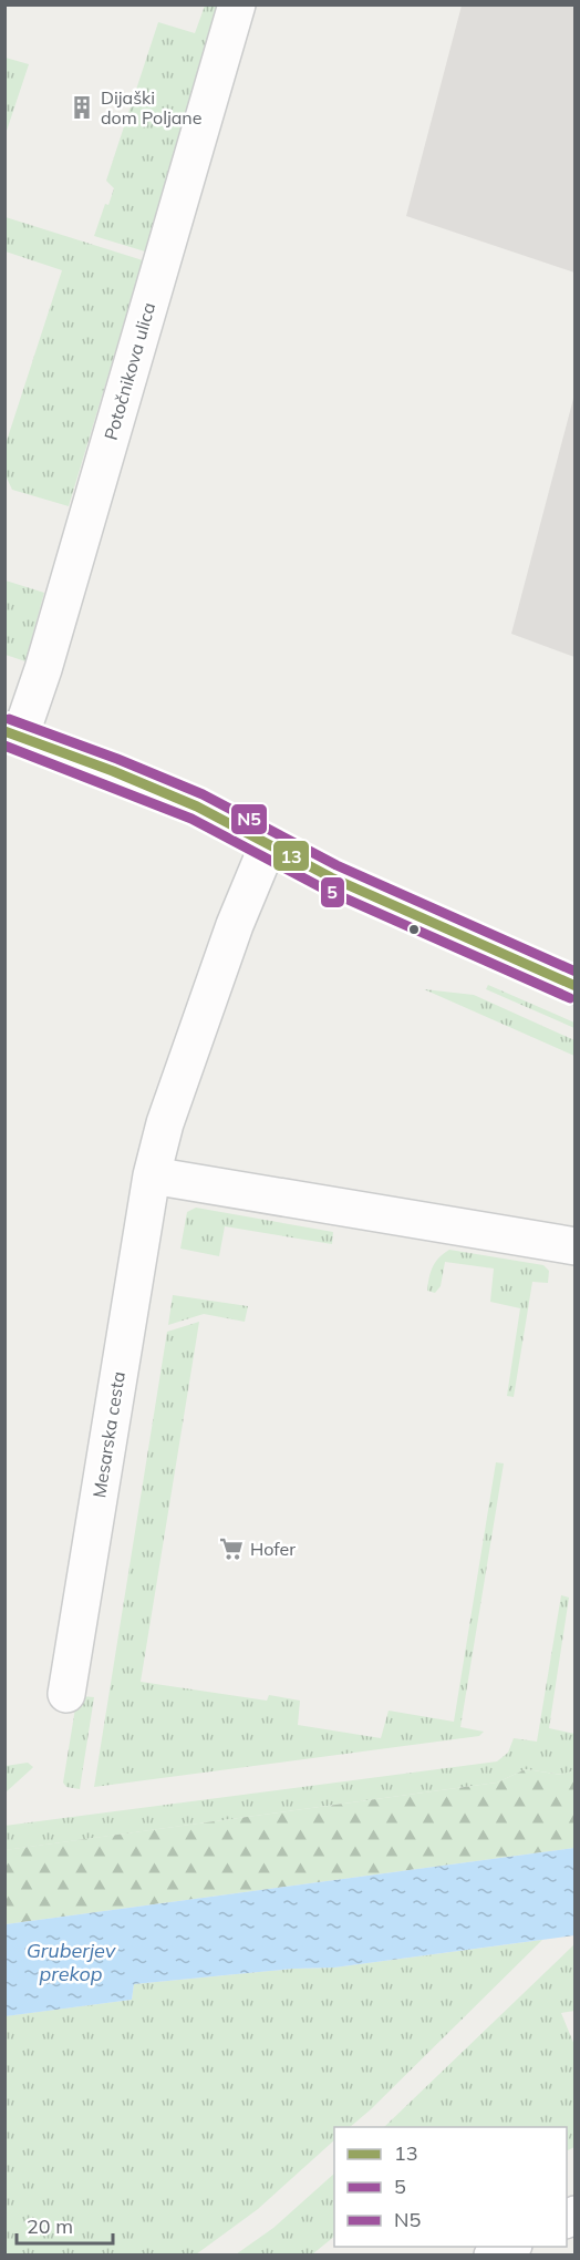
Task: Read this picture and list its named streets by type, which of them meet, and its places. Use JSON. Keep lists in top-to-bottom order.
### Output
{
  "streets": {
    "street": ["Potočnikova ulica", "Mesarska cesta"]
  },
  "water": ["Gruberjev prekop"],
  "places": {
    "building": ["Dijaški dom Poljane"],
    "supermarket": ["Hofer"]
  },
  "lines": ["transit line N5", "transit line 13", "transit line 5"],
  "legend": ["13", "5", "N5"],
  "scale_bar": "20 m"
}
